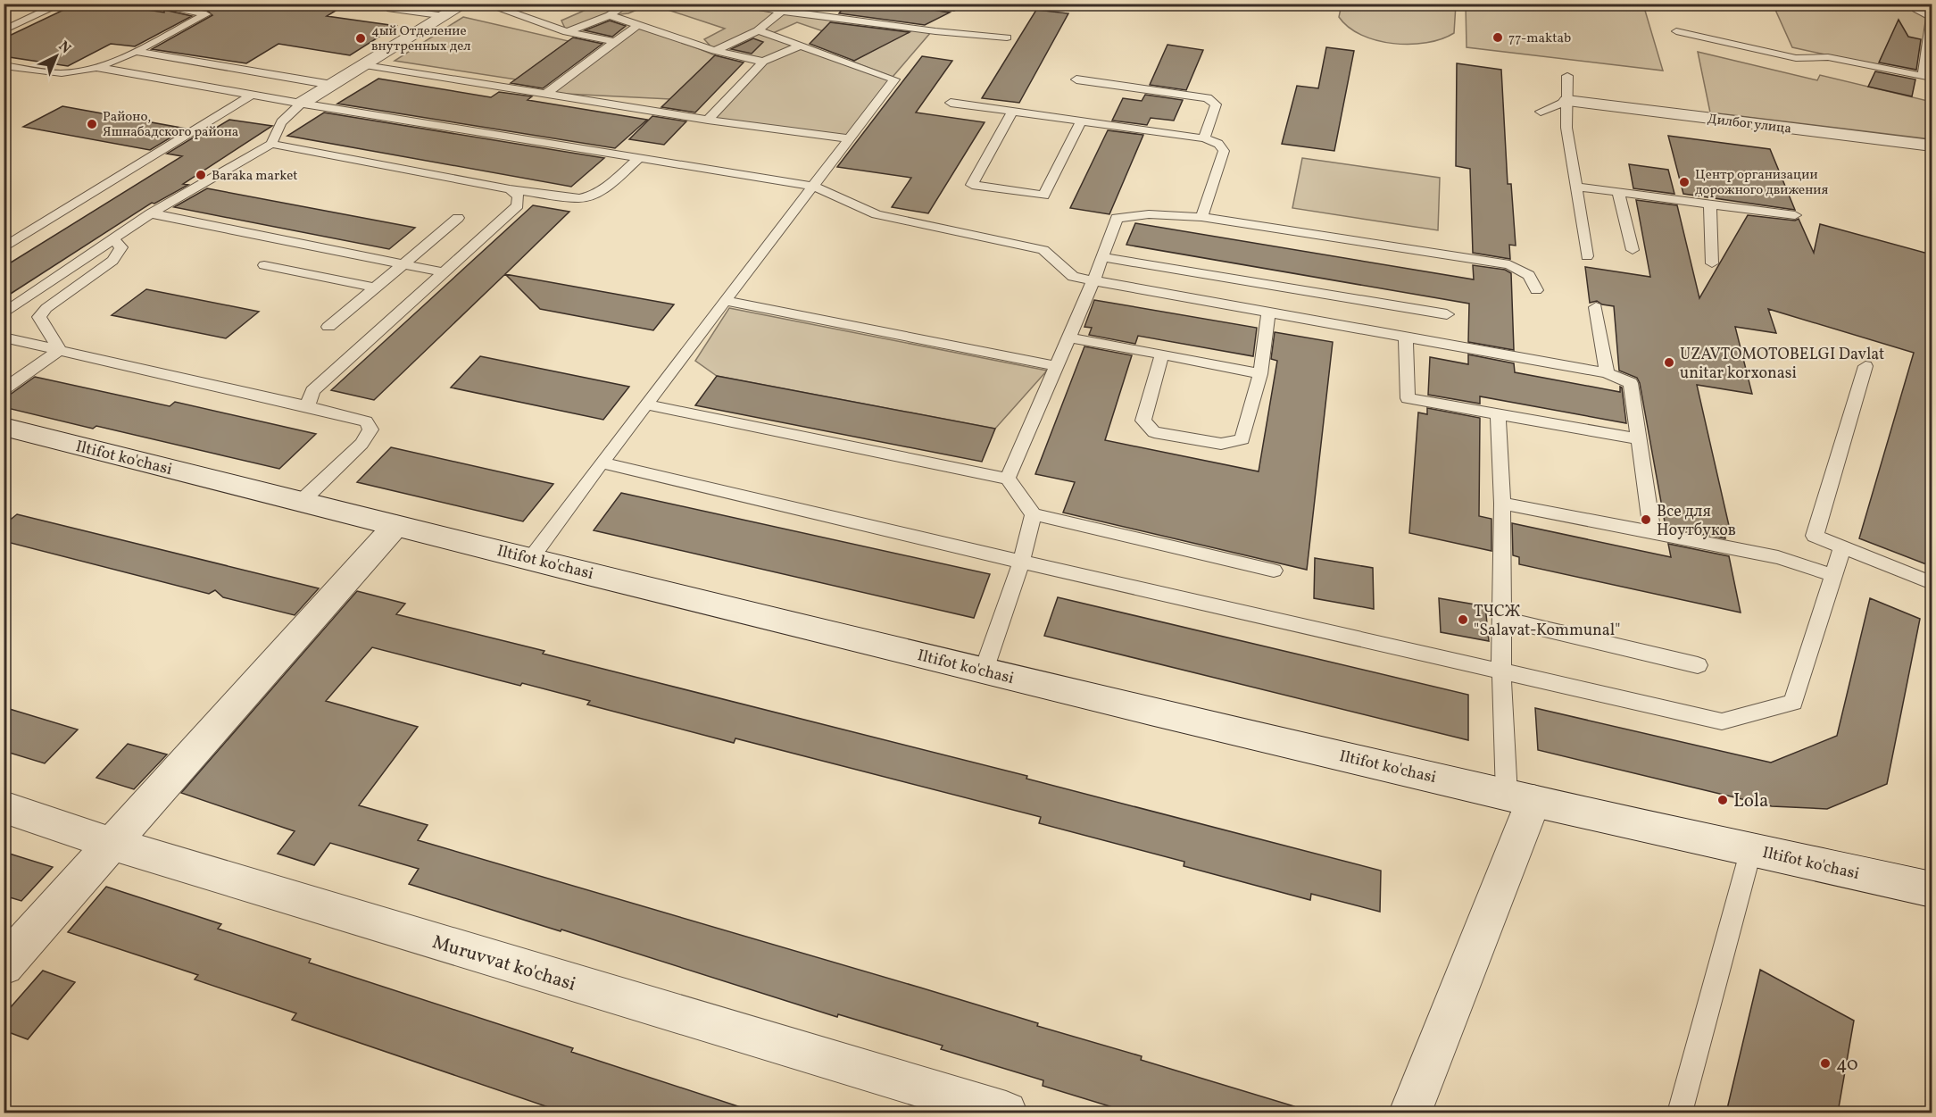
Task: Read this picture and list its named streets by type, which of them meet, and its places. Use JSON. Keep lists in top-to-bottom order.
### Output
{
  "streets": {
    "street": ["Дилбог улица", "Iltifot ko'chasi", "Muruvvat ko'chasi"]
  },
  "places": [
    "77-maktab",
    "4ый Отделение внутренных дел",
    "Районо, Яшнабадского района",
    "Baraka market",
    "Центр организации дорожного движения",
    "UZAVTOMOTOBELGI Davlat unitar korxonasi",
    "Все для Ноутбуков",
    "ТЧСЖ \"Salavat-Kommunal\"",
    "Lola",
    "40"
  ],
  "north": "top right"
}
